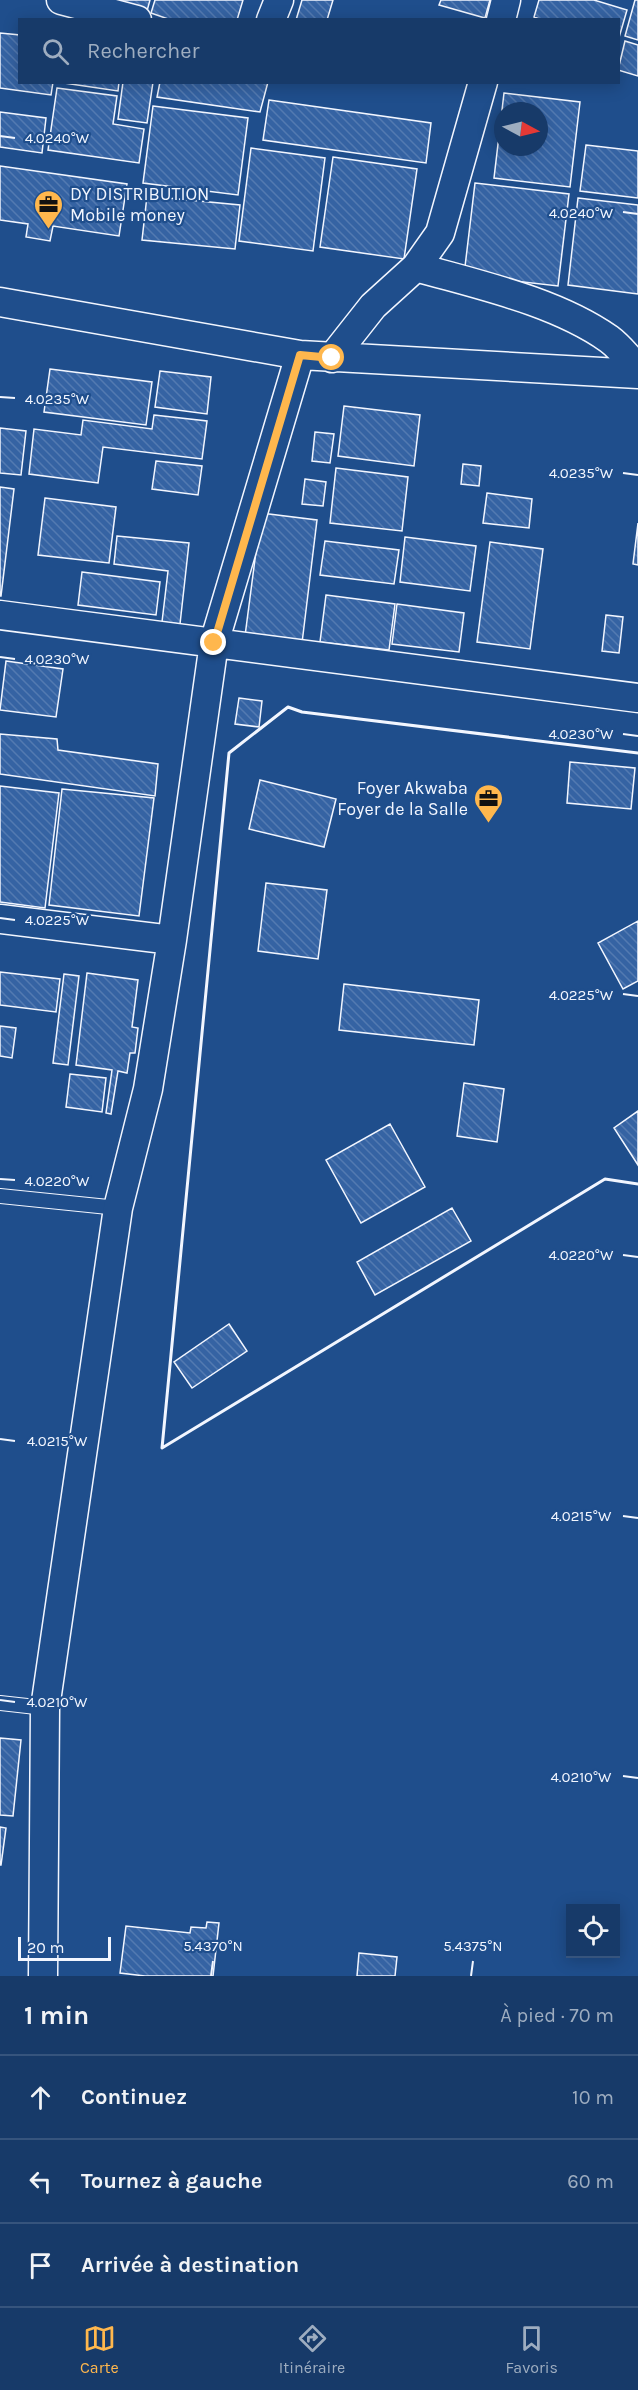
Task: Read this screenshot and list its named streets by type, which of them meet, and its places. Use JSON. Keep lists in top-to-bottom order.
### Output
{
  "places": {
    "office": ["DY DISTRIBUTION Mobile money", "Foyer Akwaba Foyer de la Salle"]
  },
  "scale_bar": "20 m",
  "north": "right",
  "page": {
    "search": "Rechercher",
    "scale": "20 m",
    "heading": ["1 min", "À pied · 70 m"],
    "list": [
      ["Continuez", "10 m"],
      ["Tournez à gauche", "60 m"],
      "Arrivée à destination"
    ],
    "nav": ["Carte", "Itinéraire", "Favoris"]
  },
  "coordinates": [
    "4.0240°W",
    "4.0235°W",
    "4.0230°W",
    "4.0225°W",
    "4.0220°W",
    "4.0215°W",
    "4.0210°W",
    "5.4370°N",
    "5.4375°N"
  ]
}
